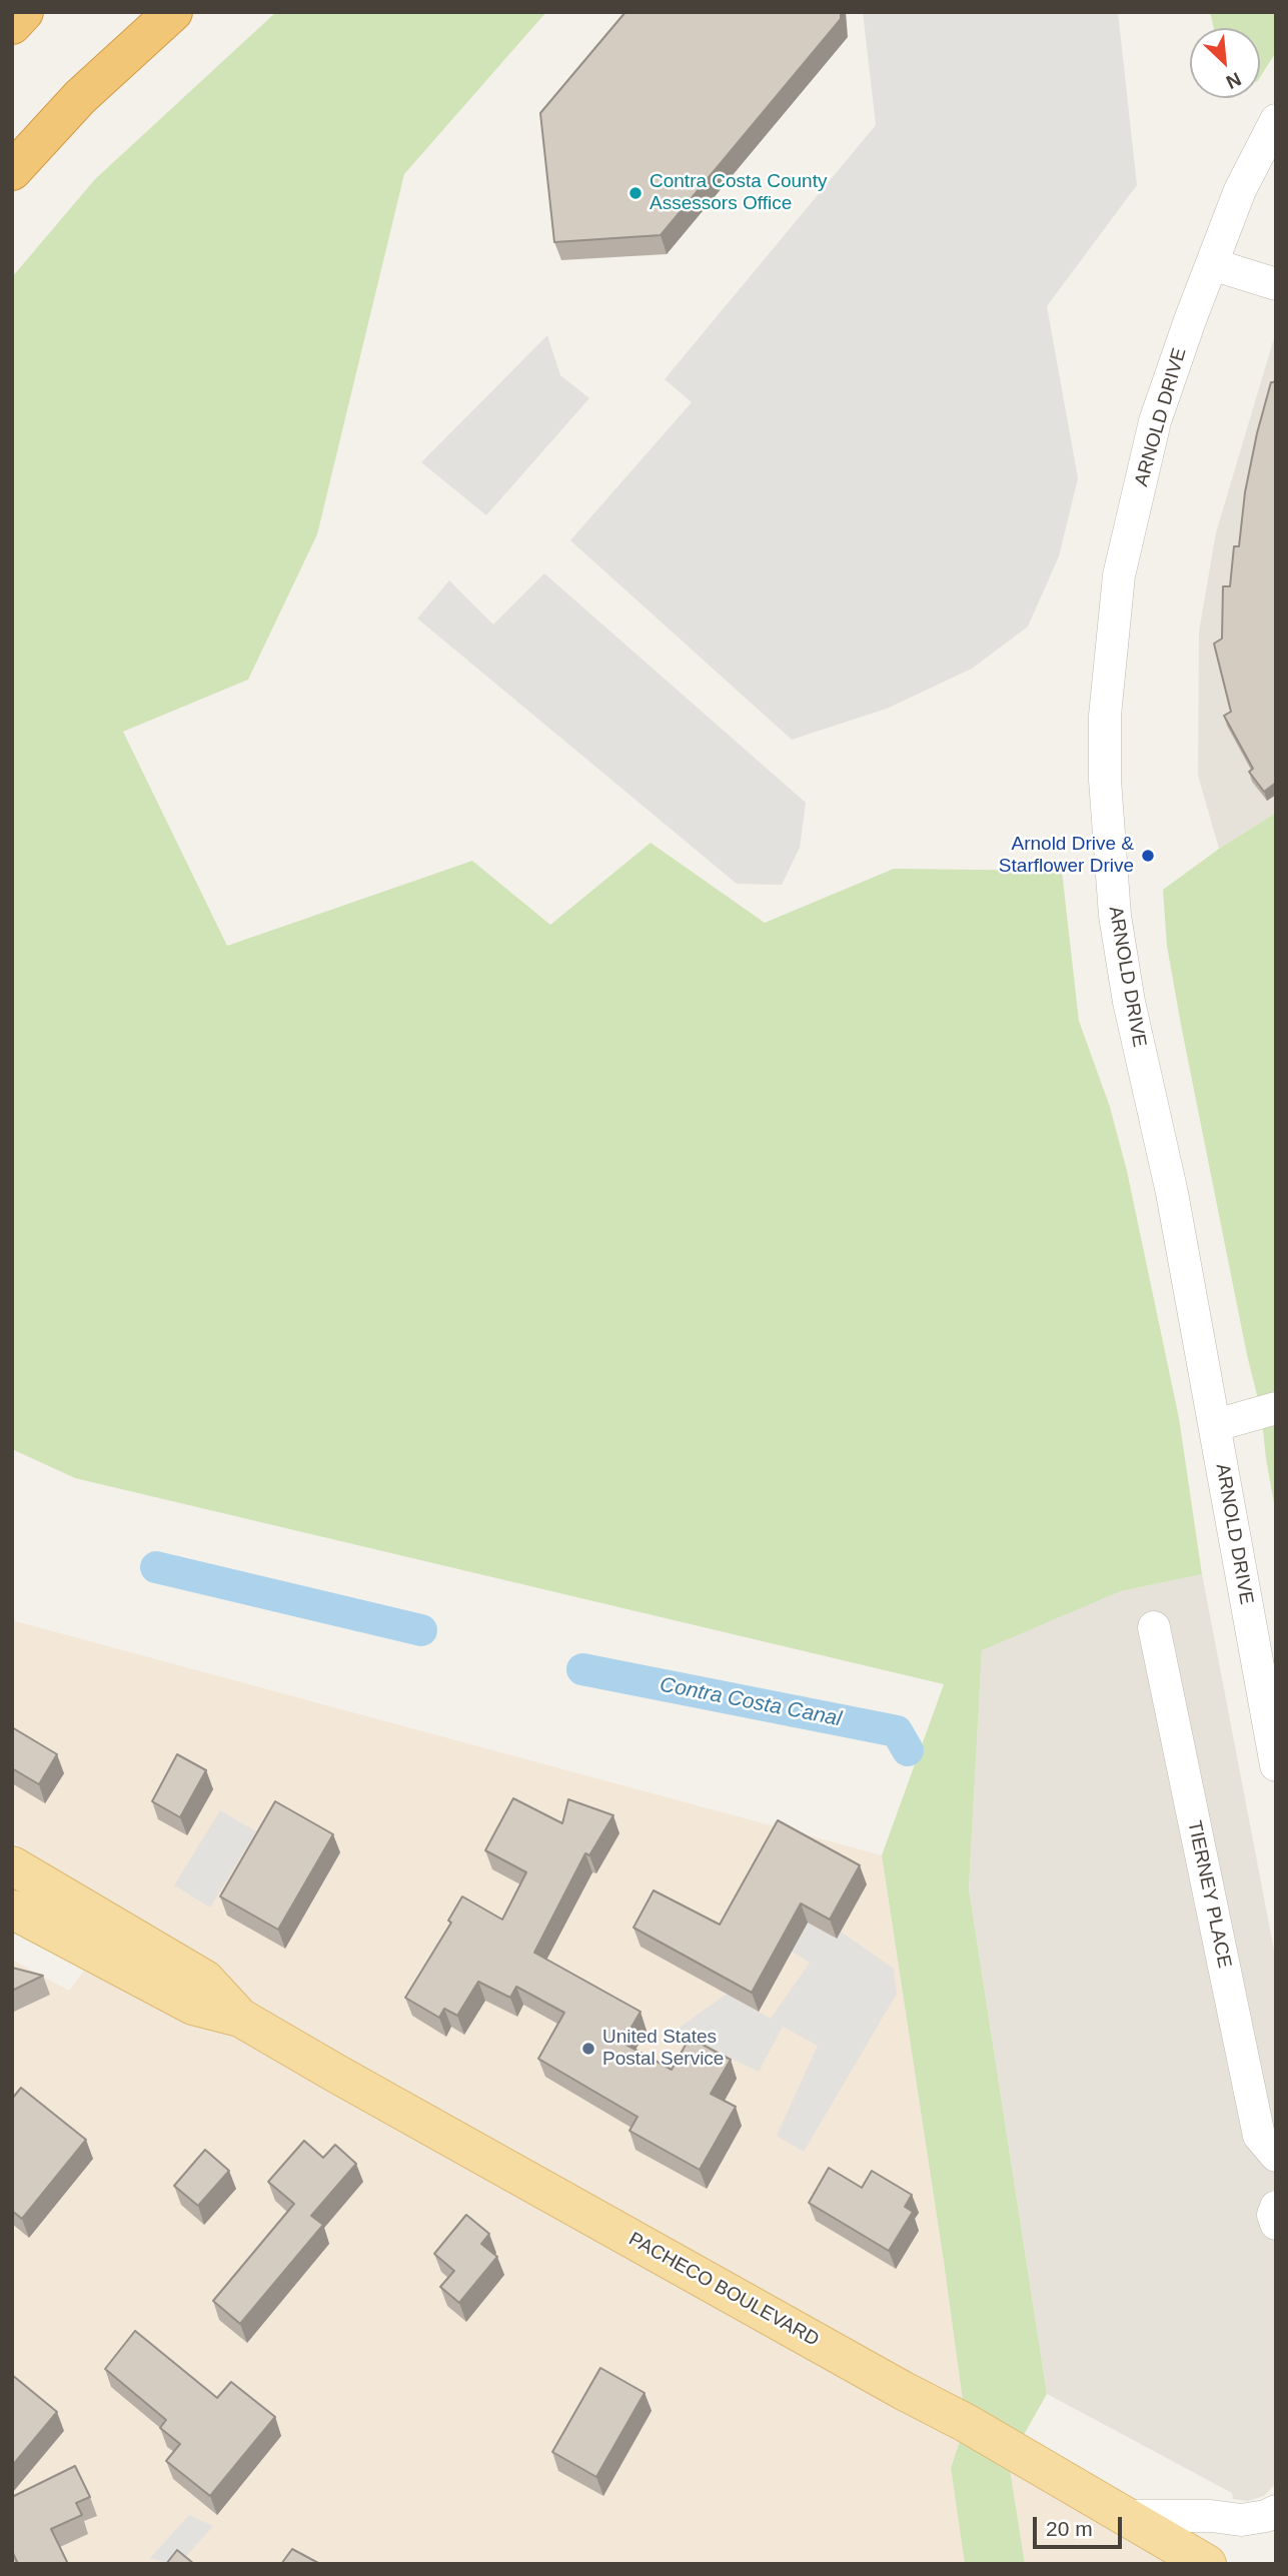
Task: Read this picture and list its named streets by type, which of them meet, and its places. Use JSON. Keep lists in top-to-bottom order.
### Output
{
  "streets": {
    "main road": ["PACHECO BOULEVARD"],
    "street": ["ARNOLD DRIVE", "TIERNEY PLACE"]
  },
  "water": ["Contra Costa Canal"],
  "places": ["Contra Costa County Assessors Office", "Arnold Drive & Starflower Drive", "United States Postal Service"],
  "scale_bar": "20 m",
  "north": "bottom right"
}
